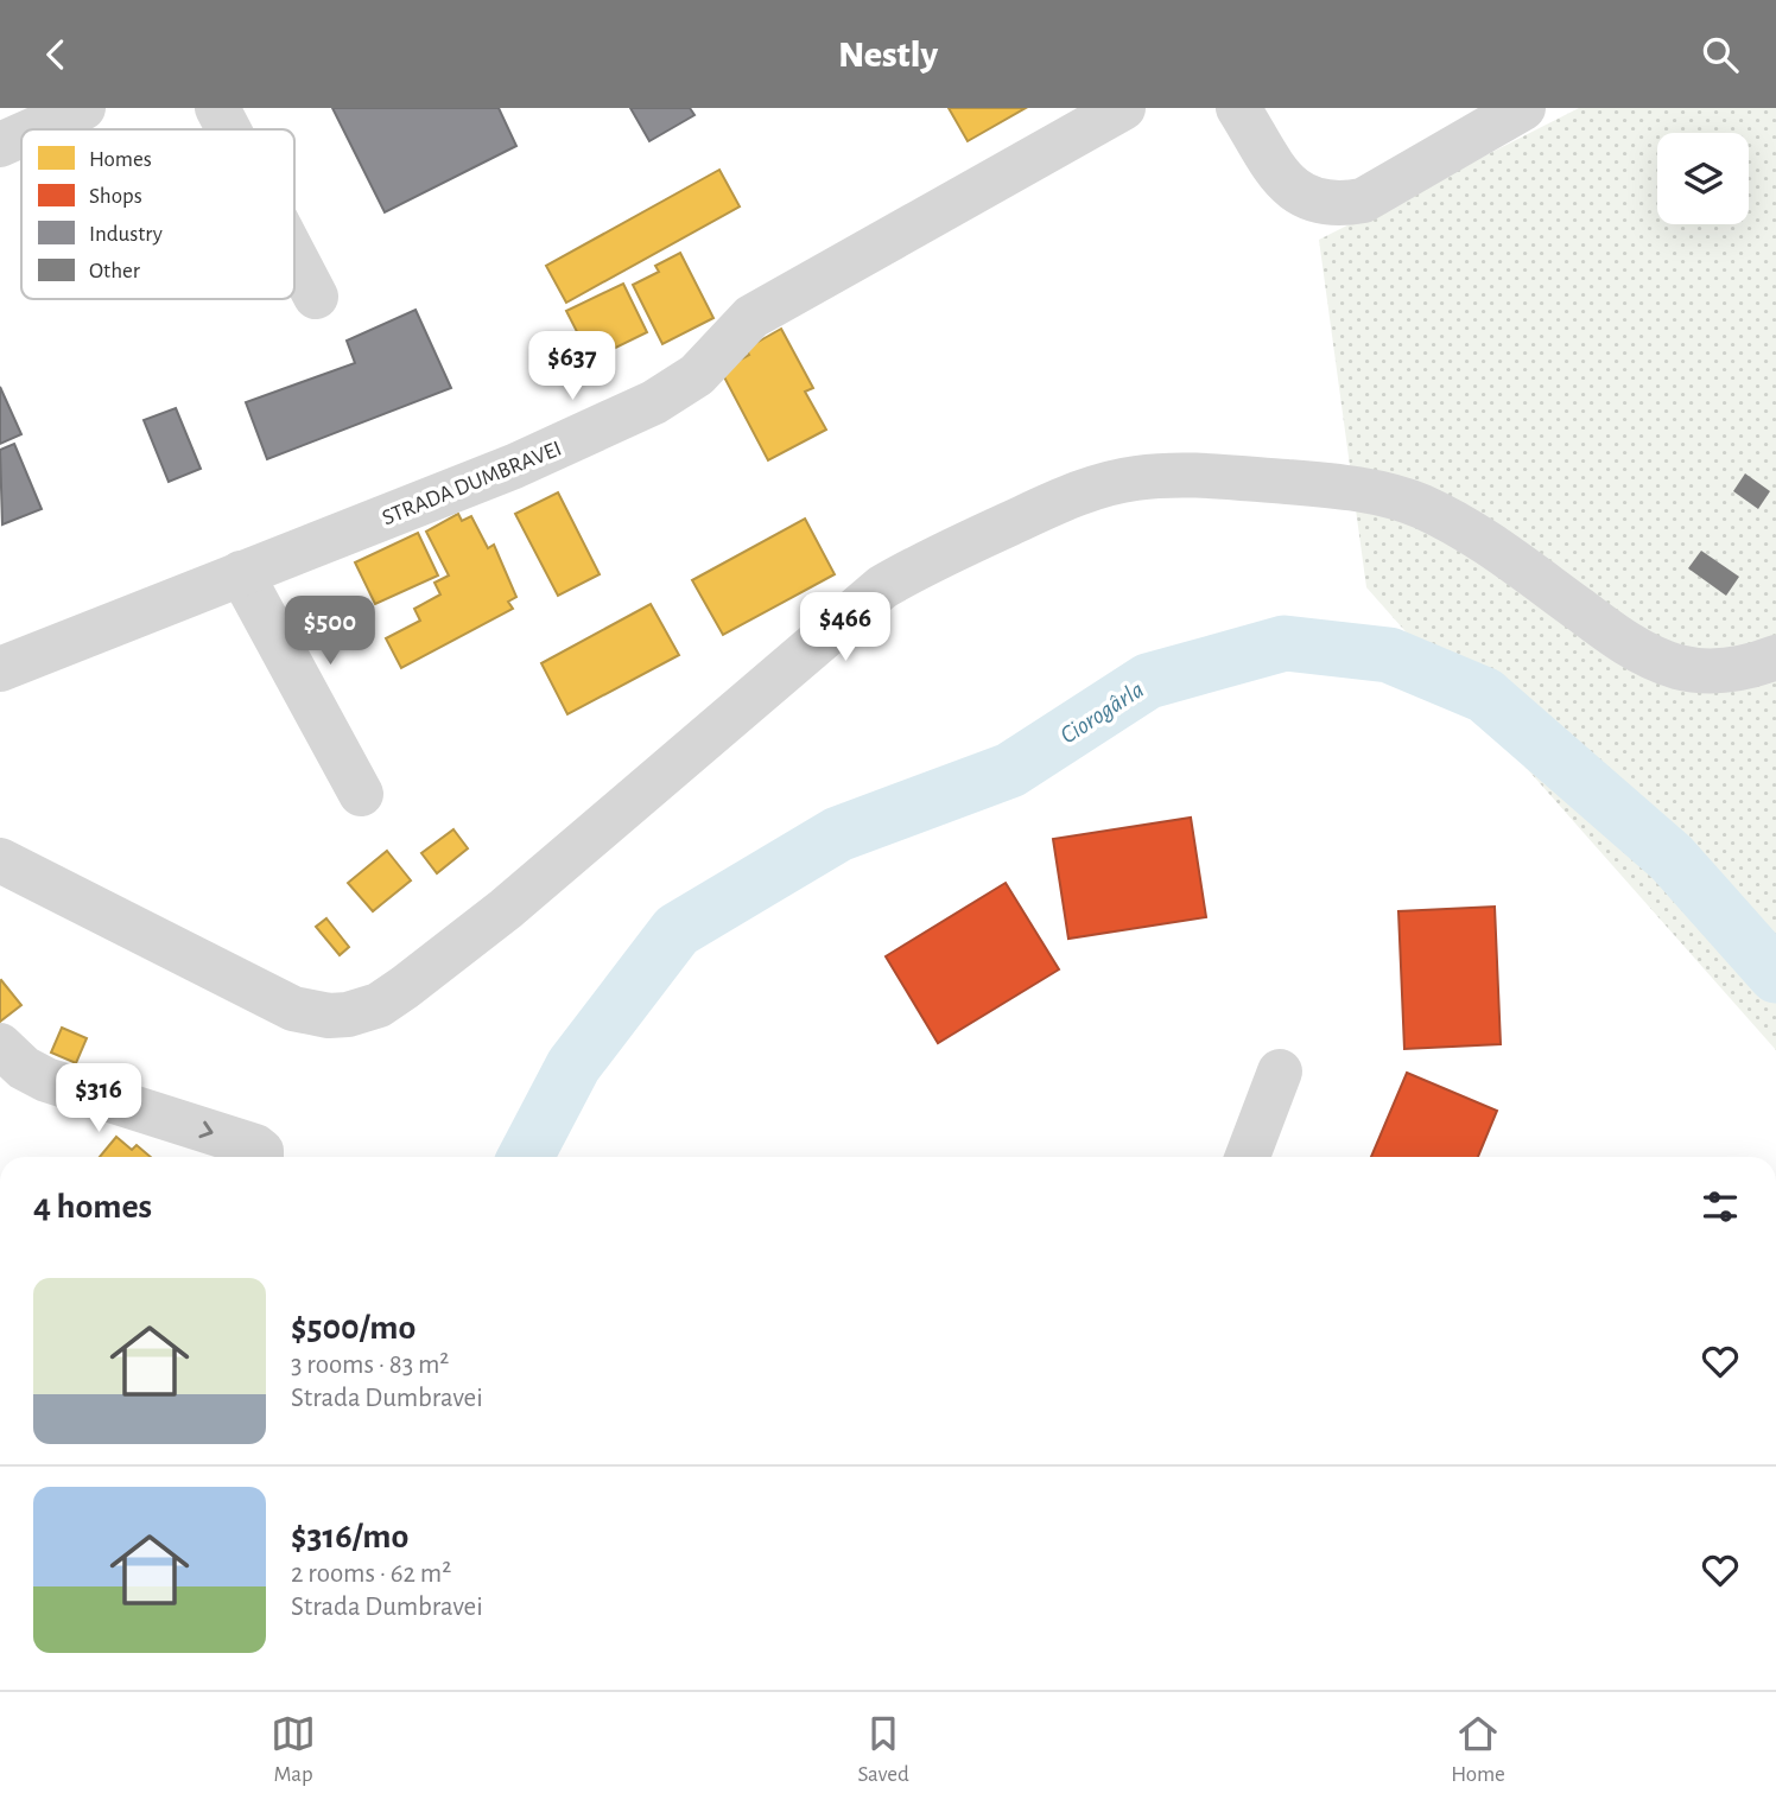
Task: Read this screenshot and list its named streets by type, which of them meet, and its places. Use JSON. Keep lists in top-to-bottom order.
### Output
{
  "streets": {
    "street": ["STRADA DUMBRAVEI"]
  },
  "water": ["Ciorogârla"],
  "legend": [
    "Homes",
    "Shops",
    "Industry",
    "Other"
  ],
  "page": {
    "header": "Nestly",
    "price": [
      "$637",
      "$466",
      "$500",
      "$316"
    ],
    "heading": "4 homes",
    "list": [
      {
        "name": "$500/mo",
        "note": "3 rooms · 83 m² · Strada Dumbravei"
      },
      {
        "name": "$316/mo",
        "note": "2 rooms · 62 m² · Strada Dumbravei"
      }
    ],
    "tabs": ["Map", "Saved", "Home"]
  }
}
